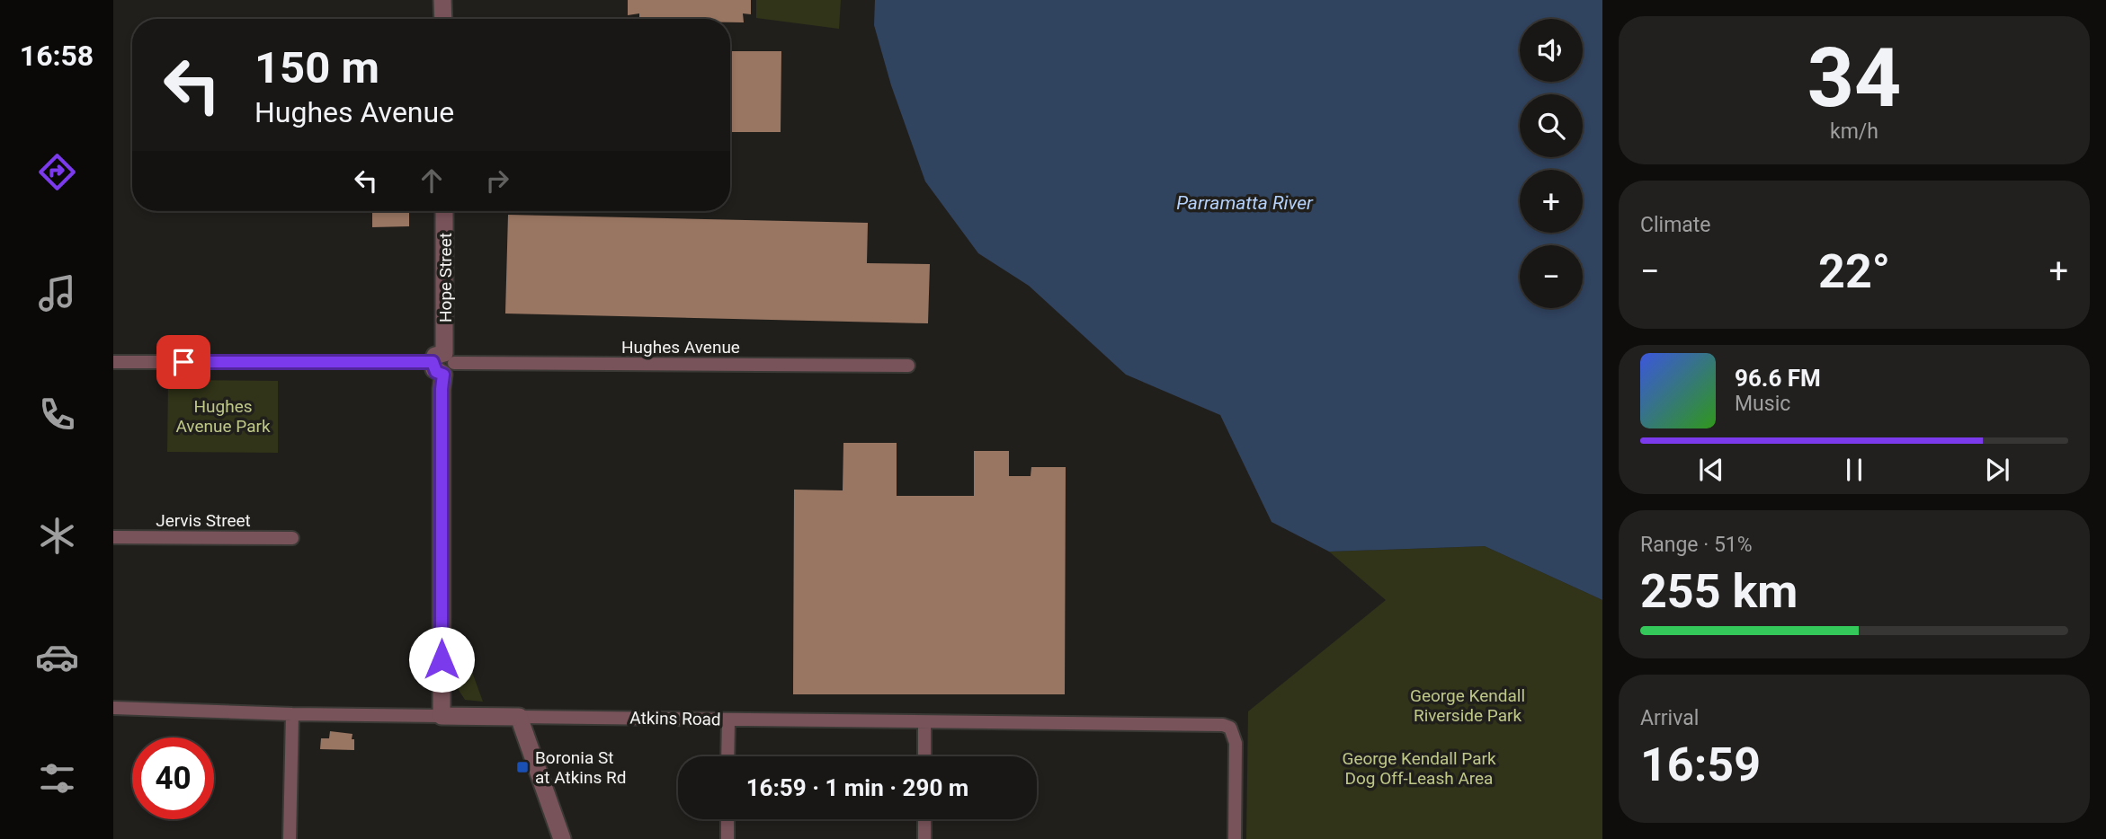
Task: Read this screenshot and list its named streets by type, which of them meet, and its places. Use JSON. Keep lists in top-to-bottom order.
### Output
{
  "streets": {
    "street": [
      "Hope Street",
      "Hughes Avenue",
      "Jervis Street",
      "Atkins Road"
    ]
  },
  "crossings": [
    ["Hope Street", "Hughes Avenue"],
    ["Hope Street", "Atkins Road"]
  ],
  "water": ["Parramatta River"],
  "parks": ["Hughes Avenue Park", "George Kendall Riverside Park", "George Kendall Park Dog Off-Leash Area"],
  "places": {
    "transit": ["Boronia St at Atkins Rd"]
  },
  "page": {
    "tabs": "16:58",
    "tile": [
      ["34", "km/h"],
      "Climate",
      ["Range · 51%", "255 km"],
      ["Arrival", "16:59"]
    ],
    "map_buttons": ["+", "−"],
    "turn": ["150 m", "Hughes Avenue"],
    "heat": ["−", "22°", "+"],
    "song": ["96.6 FM", "Music"],
    "limit": "40",
    "trip": "16:59 · 1 min · 290 m"
  }
}
